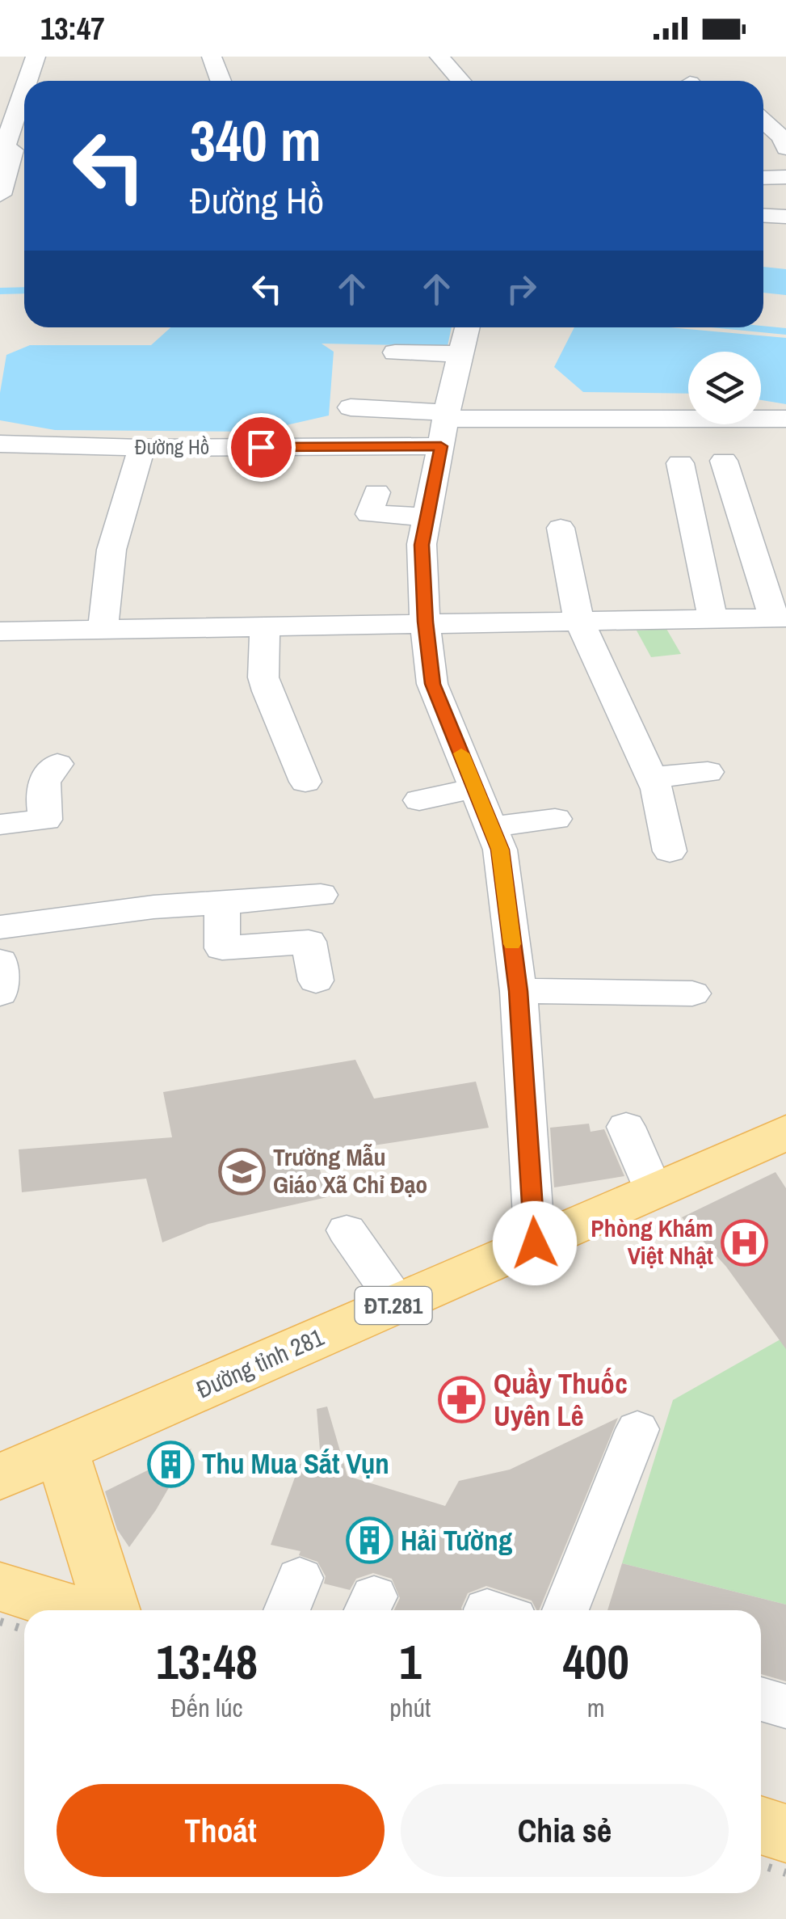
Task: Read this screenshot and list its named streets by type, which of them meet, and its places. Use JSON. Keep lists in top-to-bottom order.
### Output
{
  "streets": {
    "main road": ["ĐT.281", "Đường tỉnh 281"],
    "street": ["Đường Hồ"]
  },
  "places": {
    "school or university": ["Trường Mẫu Giáo Xã Chỉ Đạo"],
    "hospital": ["Phòng Khám Việt Nhật"],
    "pharmacy": ["Quầy Thuốc Uyên Lê"],
    "building": ["Thu Mua Sắt Vụn", "Hải Tường"]
  },
  "page": {
    "status": "13:47",
    "turn": ["340 m", "Đường Hồ"],
    "eta": [
      "13:48",
      "Đến lúc",
      "1",
      "phút",
      "400",
      "m"
    ],
    "buttons": ["Thoát", "Chia sẻ"]
  }
}
